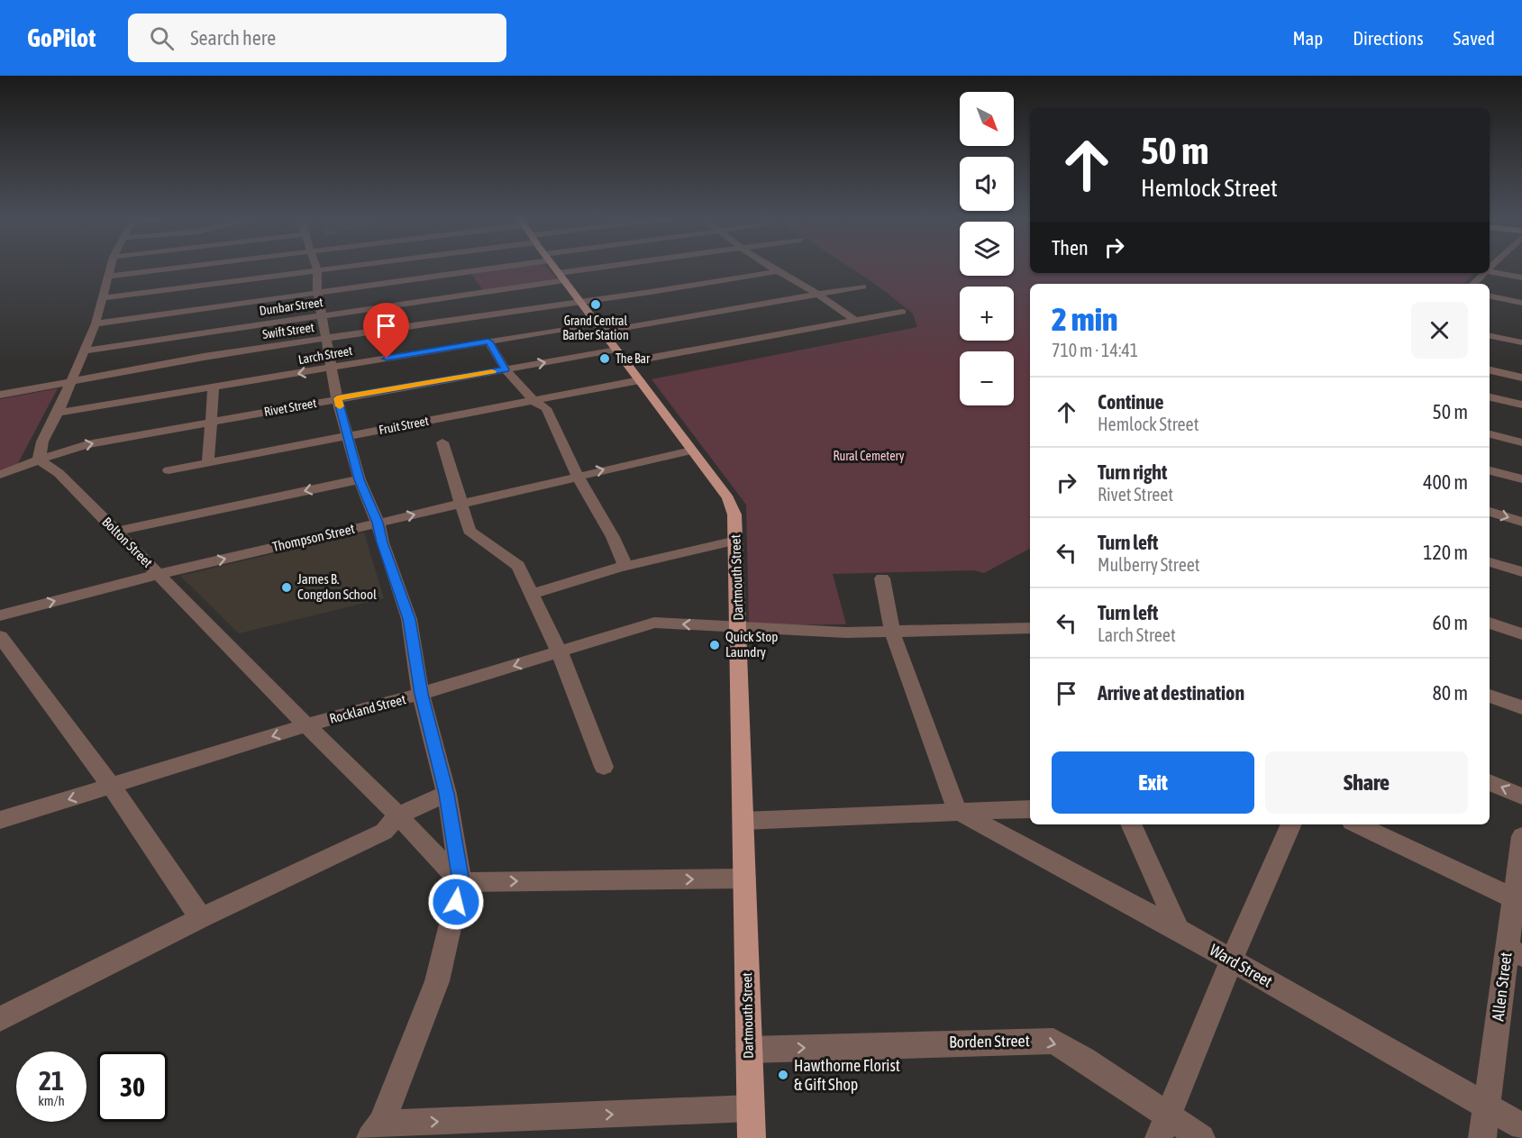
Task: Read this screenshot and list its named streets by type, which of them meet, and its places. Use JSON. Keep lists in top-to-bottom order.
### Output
{
  "streets": {
    "main road": ["Dartmouth Street"],
    "street": [
      "Dunbar Street",
      "Swift Street",
      "Larch Street",
      "Rivet Street",
      "Fruit Street",
      "Thompson Street",
      "Bolton Street",
      "Rockland Street",
      "Ward Street",
      "Allen Street",
      "Borden Street"
    ]
  },
  "crossings": [
    ["Swift Street", "Dartmouth Street"],
    ["Larch Street", "Dartmouth Street"],
    ["Rivet Street", "Bolton Street"],
    ["Rivet Street", "Dartmouth Street"],
    ["Fruit Street", "Dartmouth Street"],
    ["Thompson Street", "Bolton Street"],
    ["Thompson Street", "Dartmouth Street"],
    ["Bolton Street", "Rockland Street"],
    ["Dartmouth Street", "Rockland Street"],
    ["Dartmouth Street", "Borden Street"],
    ["Ward Street", "Allen Street"]
  ],
  "one_way": ["Borden Street"],
  "parks": ["Rural Cemetery"],
  "places": [
    "Grand Central Barber Station",
    "The Bar",
    "James B. Congdon School",
    "Quick Stop Laundry",
    "Hawthorne Florist & Gift Shop"
  ],
  "north": "bottom right",
  "page": {
    "header": "GoPilot",
    "search": "Search here",
    "nav": ["Map", "Directions", "Saved"],
    "map_buttons": ["+", "−"],
    "turn": ["50 m", "Hemlock Street"],
    "then": "Then",
    "heading": ["2 min", "710 m · 14:41"],
    "list": [
      {
        "name": "Continue",
        "note": "Hemlock Street",
        "value": "50 m"
      },
      {
        "name": "Turn right",
        "note": "Rivet Street",
        "value": "400 m"
      },
      {
        "name": "Turn left",
        "note": "Mulberry Street",
        "value": "120 m"
      },
      {
        "name": "Turn left",
        "note": "Larch Street",
        "value": "60 m"
      },
      {
        "name": "Arrive at destination",
        "value": "80 m"
      }
    ],
    "buttons": ["Exit", "Share"],
    "speed": "21 km/h",
    "limit": "30"
  }
}
